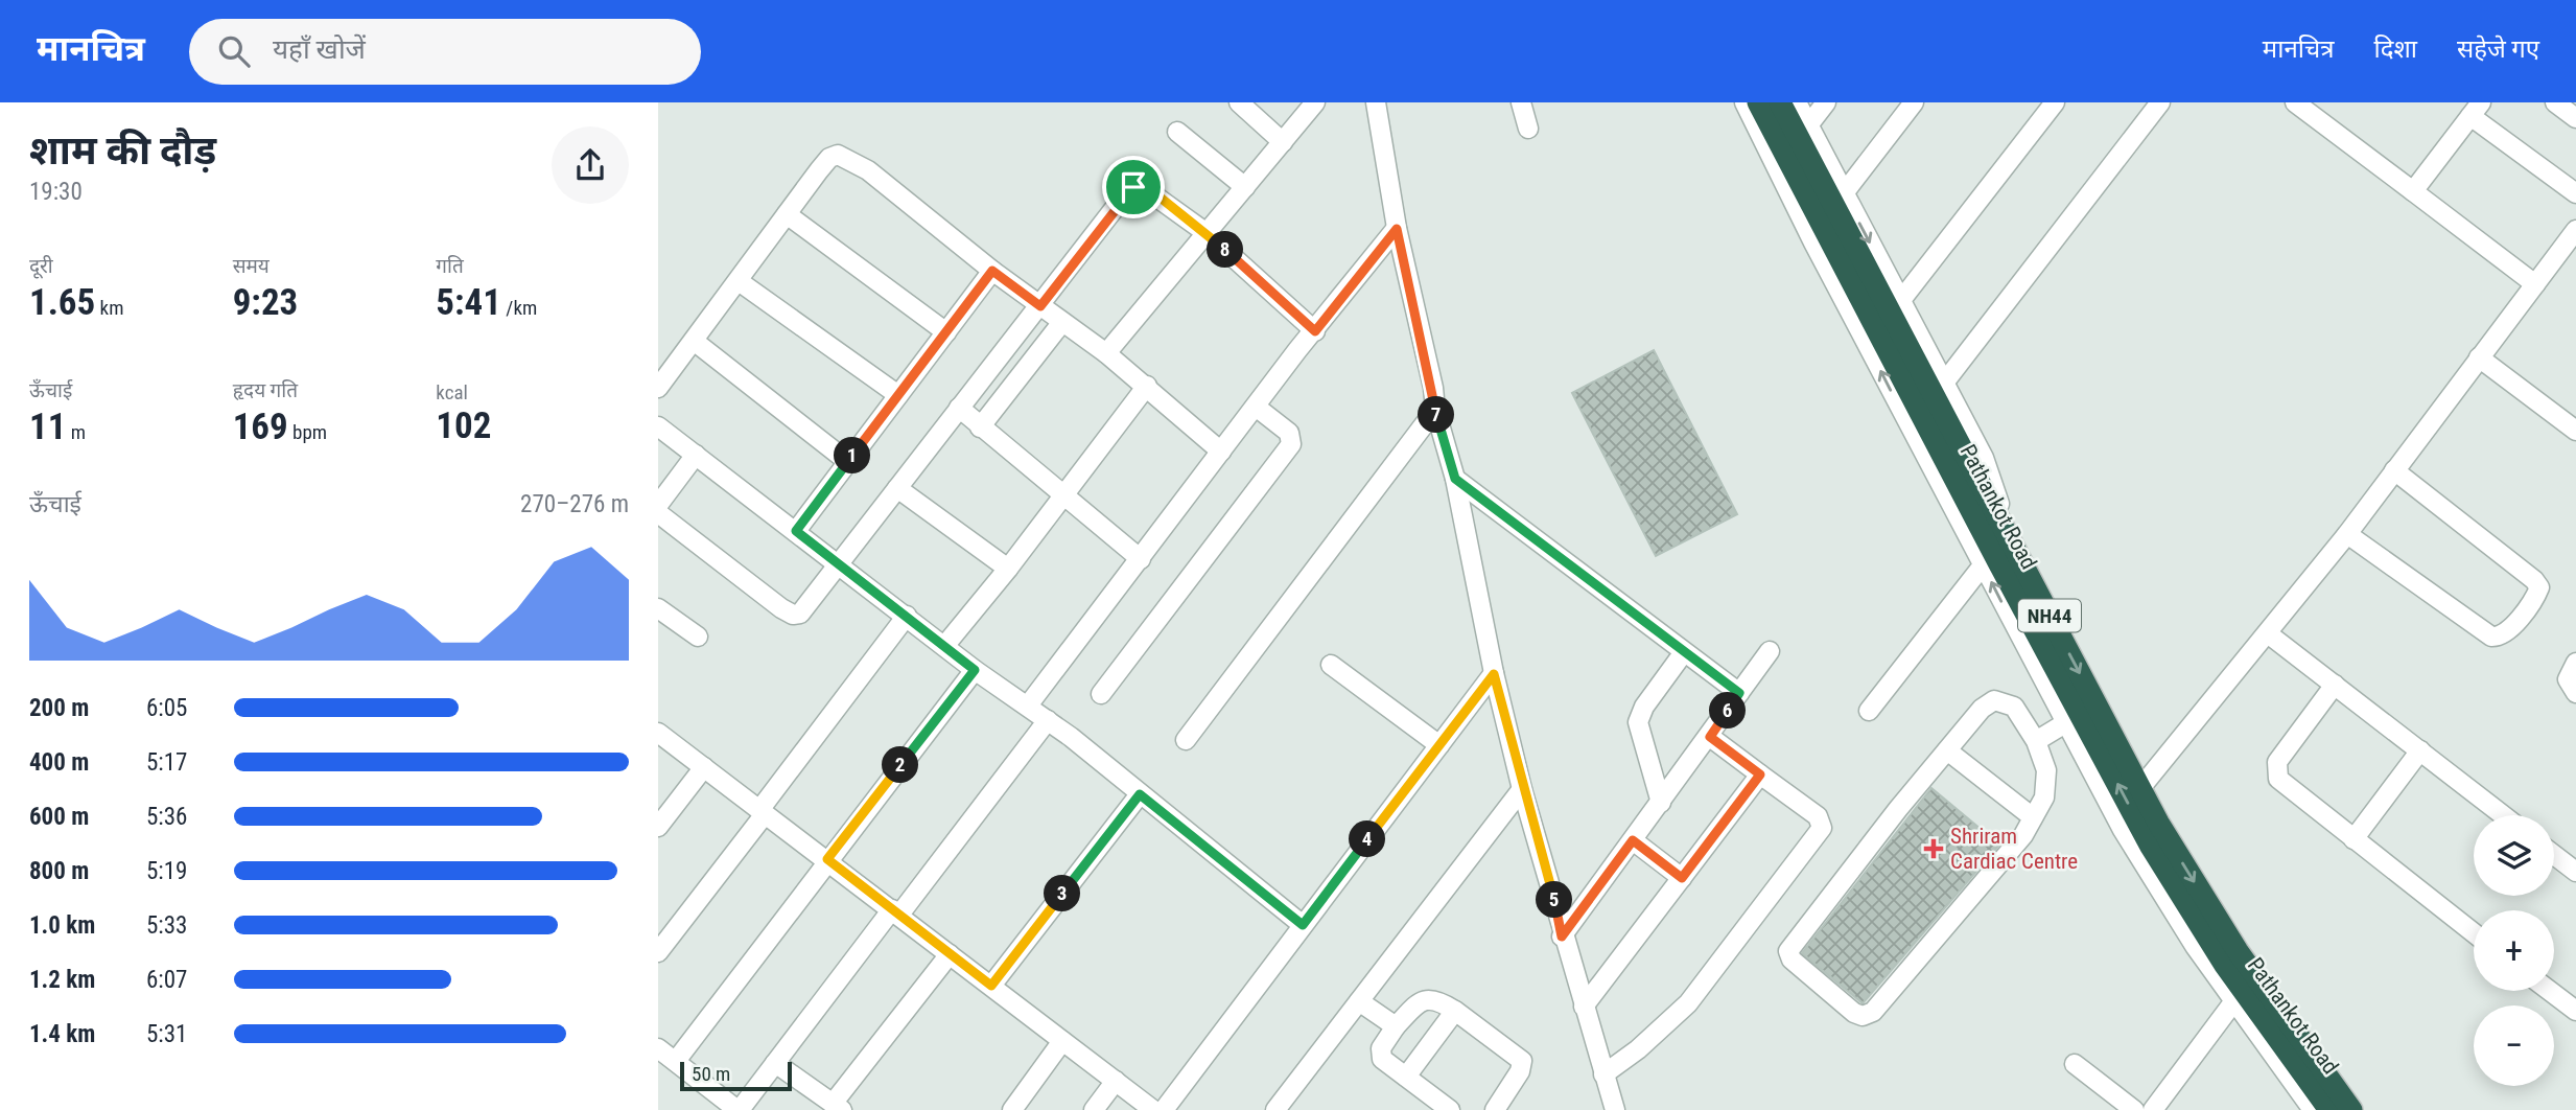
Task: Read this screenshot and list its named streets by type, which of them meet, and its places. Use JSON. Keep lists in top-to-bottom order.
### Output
{
  "streets": {
    "highway": ["Pathankot Road", "NH44"]
  },
  "places": {
    "health": ["Shriram Cardiac Centre"]
  },
  "scale_bar": "50 m",
  "page": {
    "header": "मानचित्र",
    "search": "यहाँ खोजें",
    "nav": ["मानचित्र", "दिशा", "सहेजे गए"],
    "heading": ["शाम की दौड़", "19:30"],
    "stats": [
      ["दूरी", "1.65 km"],
      ["समय", "9:23"],
      ["गति", "5:41 /km"],
      ["ऊँचाई", "11 m"],
      ["हृदय गति", "169 bpm"],
      ["kcal", "102"]
    ],
    "pins": [
      "8",
      "7",
      "1",
      "6",
      "2",
      "4",
      "3",
      "5"
    ],
    "chart": ["ऊँचाई", "270–276 m"],
    "list": [
      {
        "name": "200 m",
        "note": "6:05"
      },
      {
        "name": "400 m",
        "note": "5:17"
      },
      {
        "name": "600 m",
        "note": "5:36"
      },
      {
        "name": "800 m",
        "note": "5:19"
      },
      {
        "name": "1.0 km",
        "note": "5:33"
      },
      {
        "name": "1.2 km",
        "note": "6:07"
      },
      {
        "name": "1.4 km",
        "note": "5:31"
      }
    ],
    "map_buttons": ["+", "−"],
    "scale": "50 m"
  }
}
